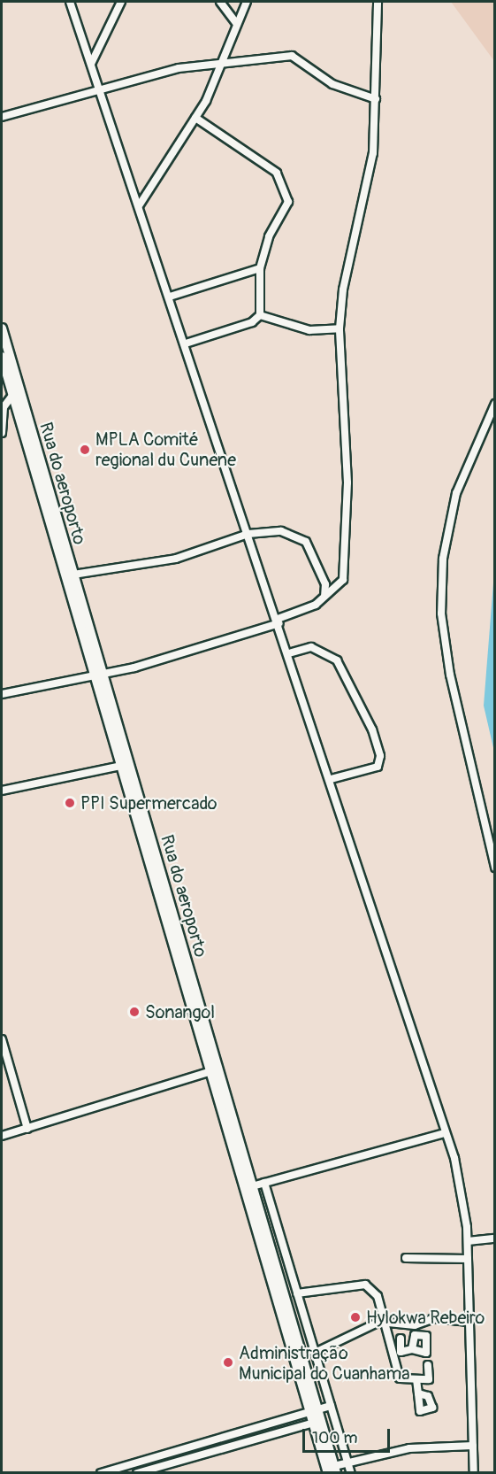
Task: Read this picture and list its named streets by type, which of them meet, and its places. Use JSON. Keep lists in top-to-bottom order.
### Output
{
  "streets": {
    "main road": ["Rua do aeroporto"]
  },
  "places": [
    "MPLA Comité regional du Cunene",
    "PPI Supermercado",
    "Sonangol",
    "Hylokwa Rebeiro",
    "Administração Municipal do Cuanhama"
  ],
  "scale_bar": "100 m"
}
